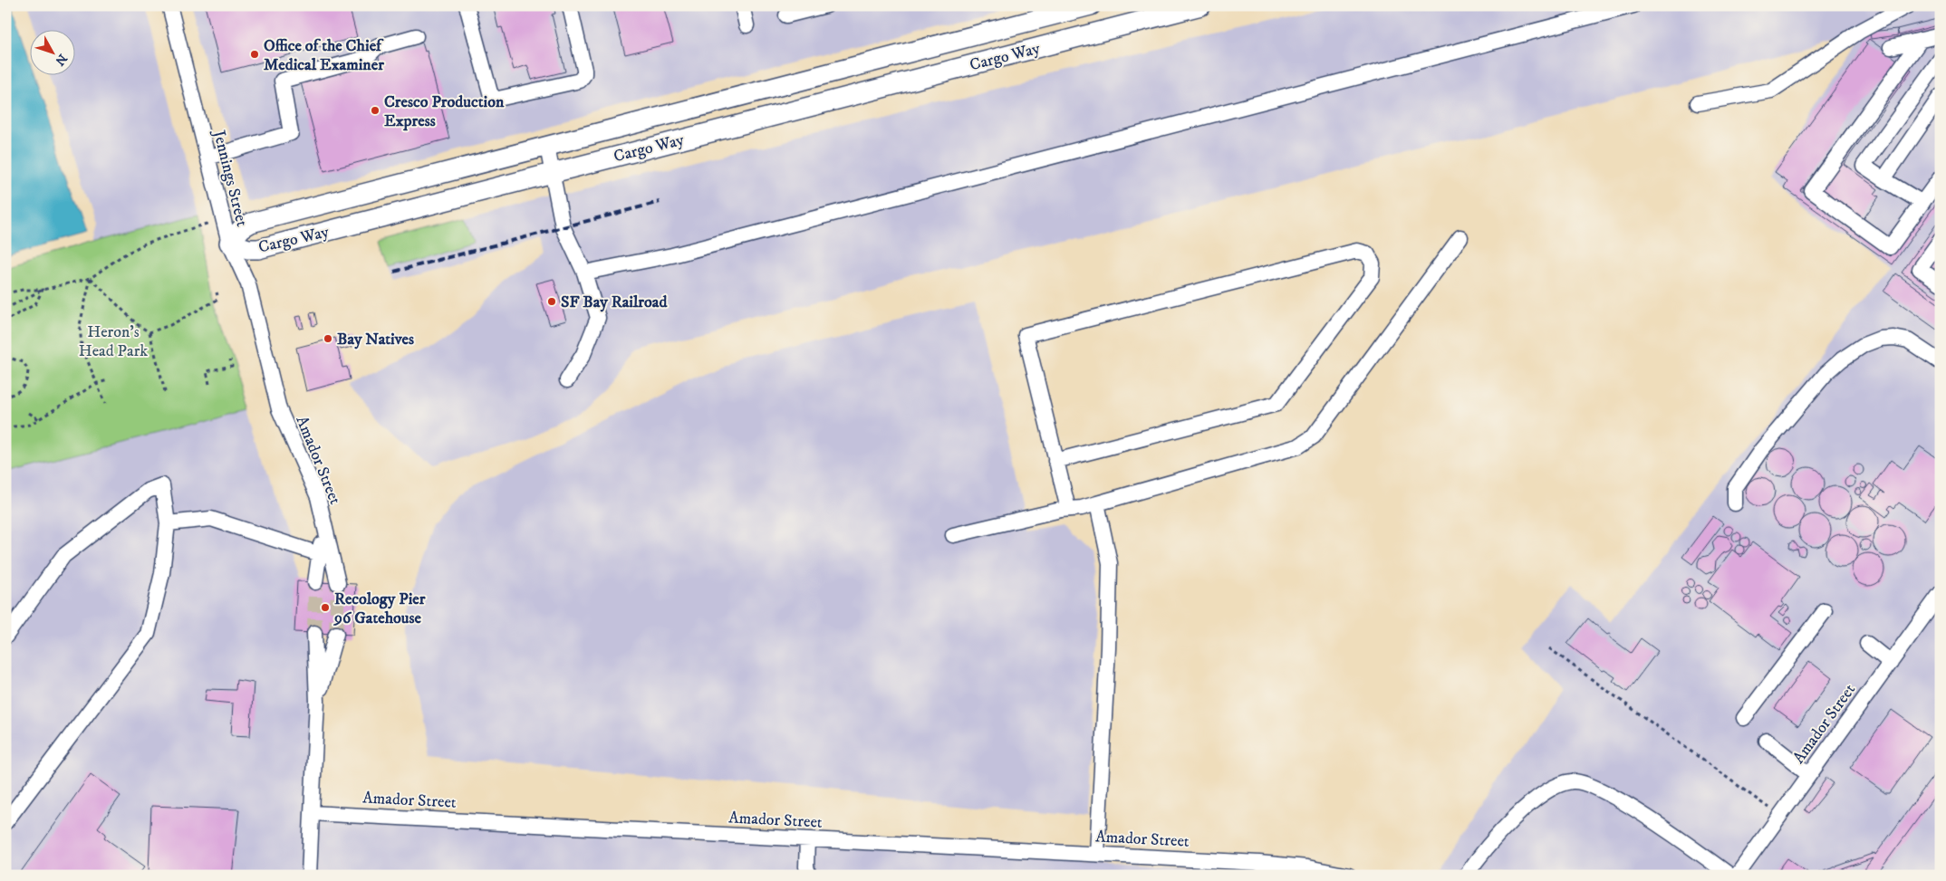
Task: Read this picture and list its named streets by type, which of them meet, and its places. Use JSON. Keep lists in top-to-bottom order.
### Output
{
  "streets": {
    "main road": ["Cargo Way"],
    "street": ["Jennings Street", "Amador Street"]
  },
  "crossings": [
    ["Cargo Way", "Jennings Street"],
    ["Jennings Street", "Amador Street"]
  ],
  "parks": ["Heron's Head Park"],
  "places": [
    "Office of the Chief Medical Examiner",
    "Cresco Production Express",
    "SF Bay Railroad",
    "Bay Natives",
    "Recology Pier 96 Gatehouse"
  ],
  "north": "bottom right"
}
